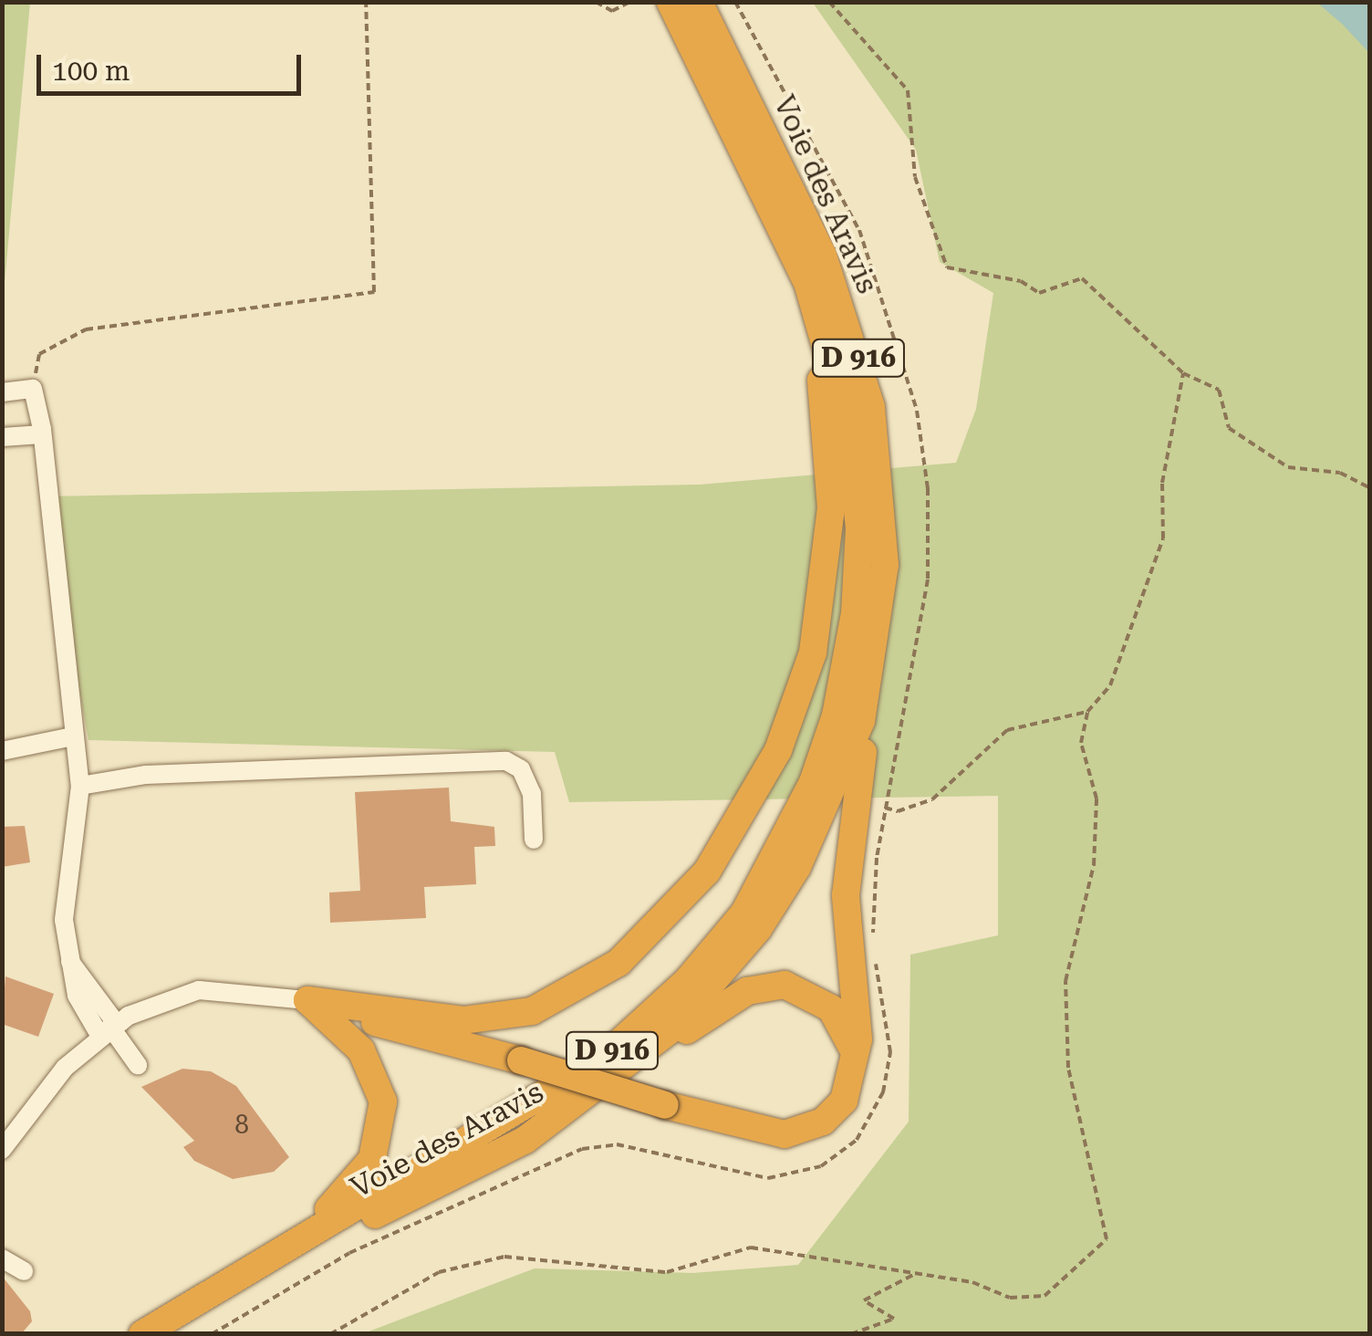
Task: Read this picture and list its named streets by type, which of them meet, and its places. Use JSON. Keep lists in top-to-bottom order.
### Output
{
  "streets": {
    "highway": ["Voie des Aravis", "D 916"]
  },
  "house_numbers": ["8"],
  "scale_bar": "100 m"
}
